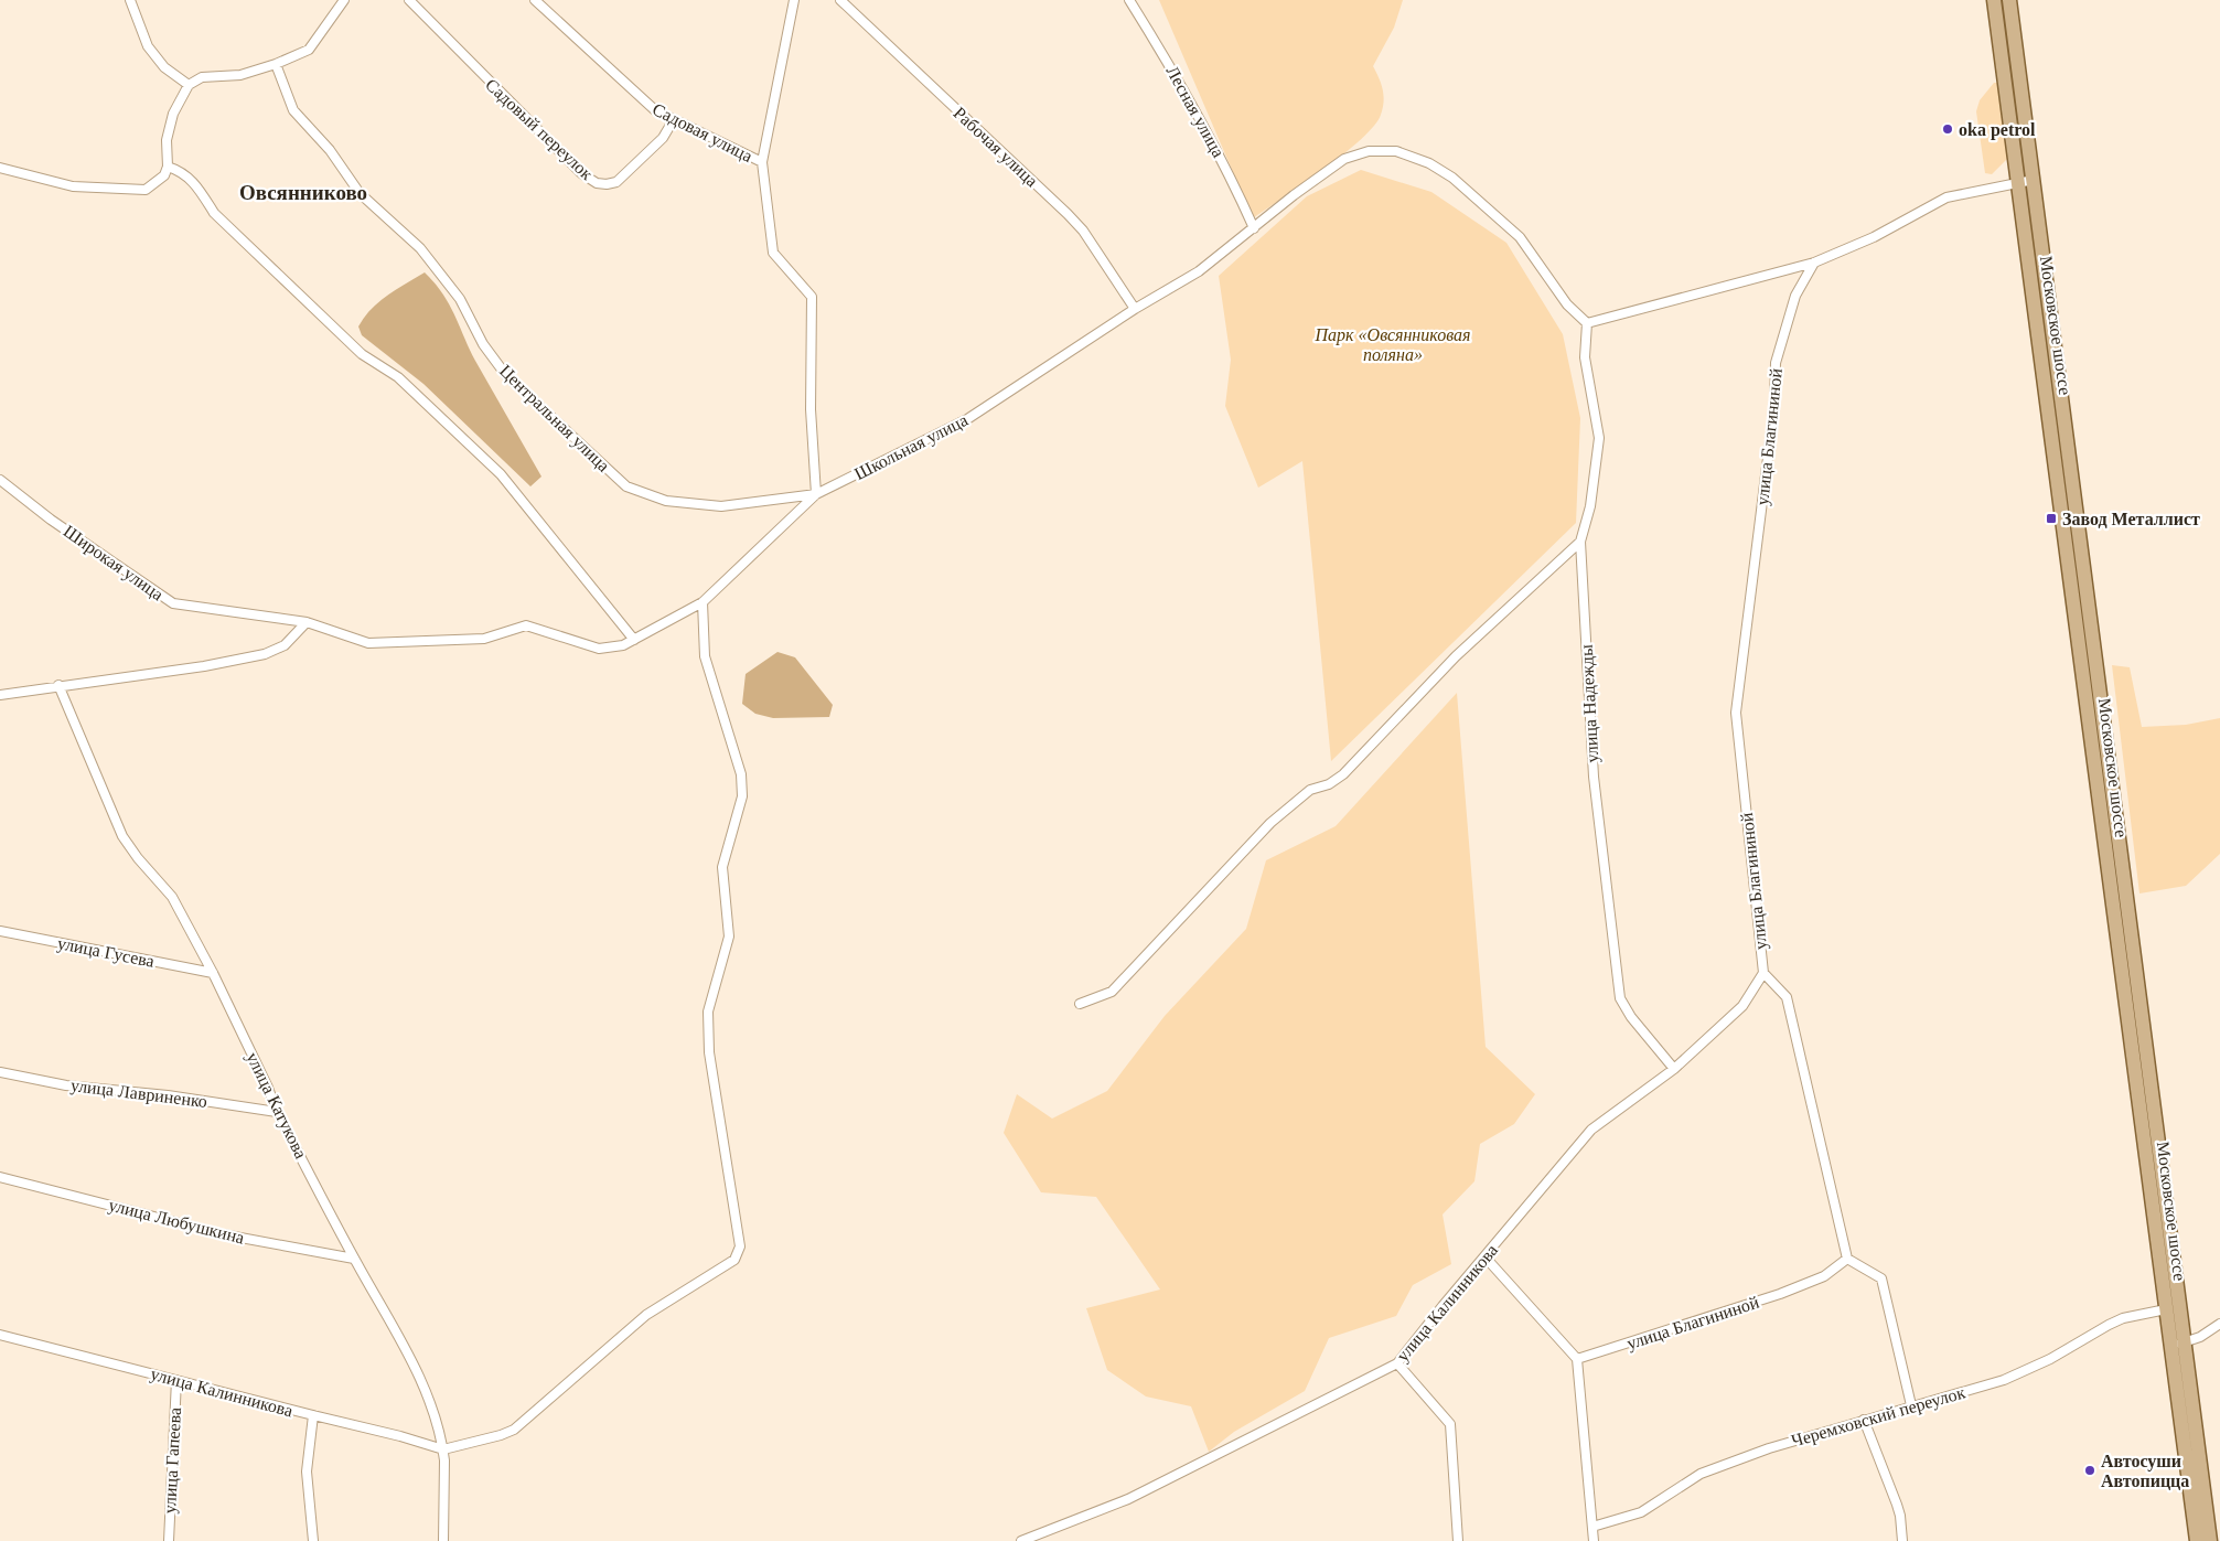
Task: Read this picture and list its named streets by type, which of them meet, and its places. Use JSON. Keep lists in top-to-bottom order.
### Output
{
  "streets": {
    "main road": ["Московское шоссе"],
    "street": [
      "Лесная улица",
      "Садовый переулок",
      "Садовая улица",
      "Рабочая улица",
      "Центральная улица",
      "улица Благининой",
      "Школьная улица",
      "Широкая улица",
      "улица Надежды",
      "улица Гусева",
      "улица Лавриненко",
      "улица Катукова",
      "улица Любушкина",
      "улица Калинникова",
      "Черемховский переулок",
      "улица Гапеева"
    ]
  },
  "crossings": [
    ["Лесная улица", "Школьная улица"],
    ["Садовый переулок", "Садовая улица"],
    ["Садовая улица", "Центральная улица"],
    ["Садовая улица", "Школьная улица"],
    ["Рабочая улица", "Школьная улица"],
    ["Московское шоссе", "Черемховский переулок"],
    ["Центральная улица", "Школьная улица"],
    ["улица Благининой", "улица Калинникова"],
    ["Школьная улица", "Широкая улица"],
    ["Школьная улица", "улица Надежды"],
    ["улица Надежды", "улица Калинникова"],
    ["улица Гусева", "улица Катукова"],
    ["улица Лавриненко", "улица Катукова"],
    ["улица Катукова", "улица Любушкина"],
    ["улица Катукова", "улица Калинникова"],
    ["улица Калинникова", "улица Гапеева"]
  ],
  "districts": ["Овсянниково"],
  "parks": ["Парк «Овсянниковая поляна»"],
  "places": {
    "other": ["oka petrol", "Автосуши Автопицца"],
    "transit": ["Завод Металлист"]
  }
}
